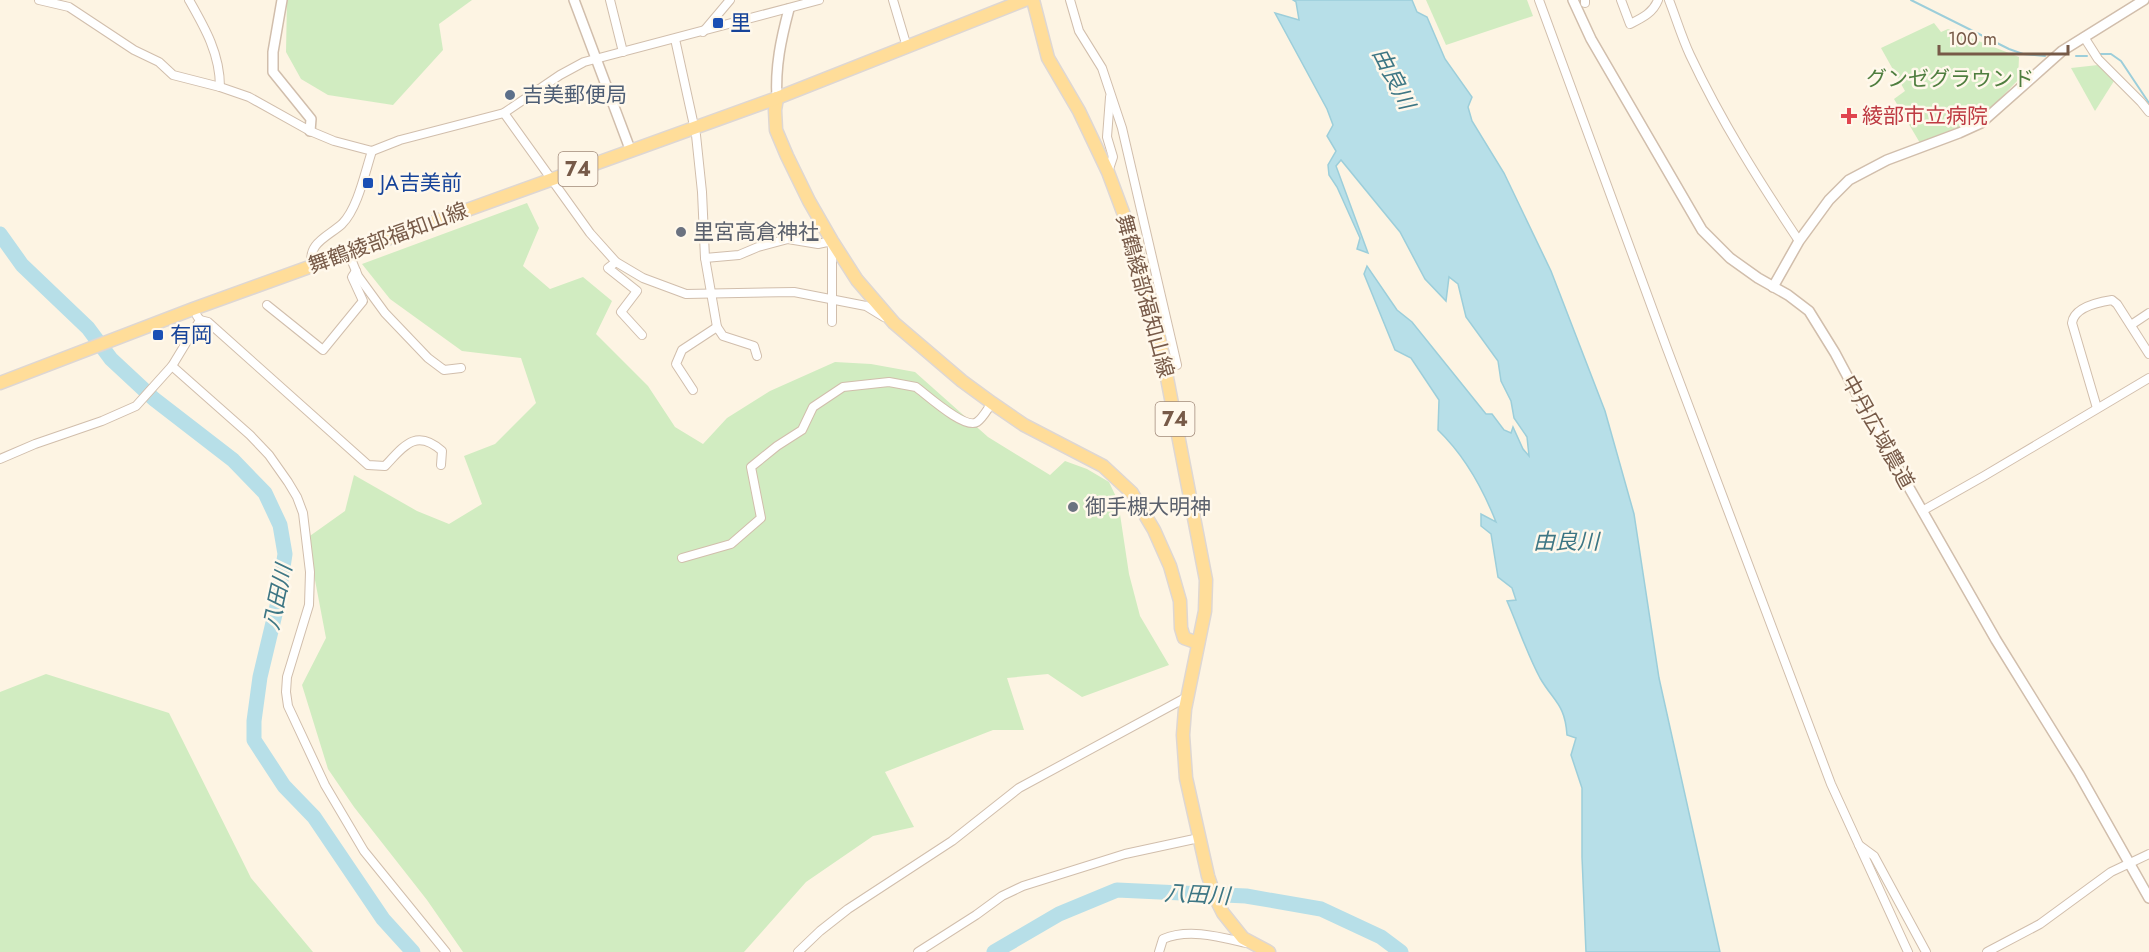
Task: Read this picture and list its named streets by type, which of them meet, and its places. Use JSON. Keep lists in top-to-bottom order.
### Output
{
  "streets": {
    "main road": ["74", "舞鶴綾部福知山線"],
    "street": ["中丹広域農道"]
  },
  "water": ["由良川", "八田川"],
  "parks": ["グンゼグラウンド"],
  "places": {
    "transit": ["里", "JA吉美前", "有岡"],
    "other": ["吉美郵便局", "里宮高倉神社", "御手槻大明神"],
    "health": ["綾部市立病院"]
  },
  "scale_bar": "100 m"
}
